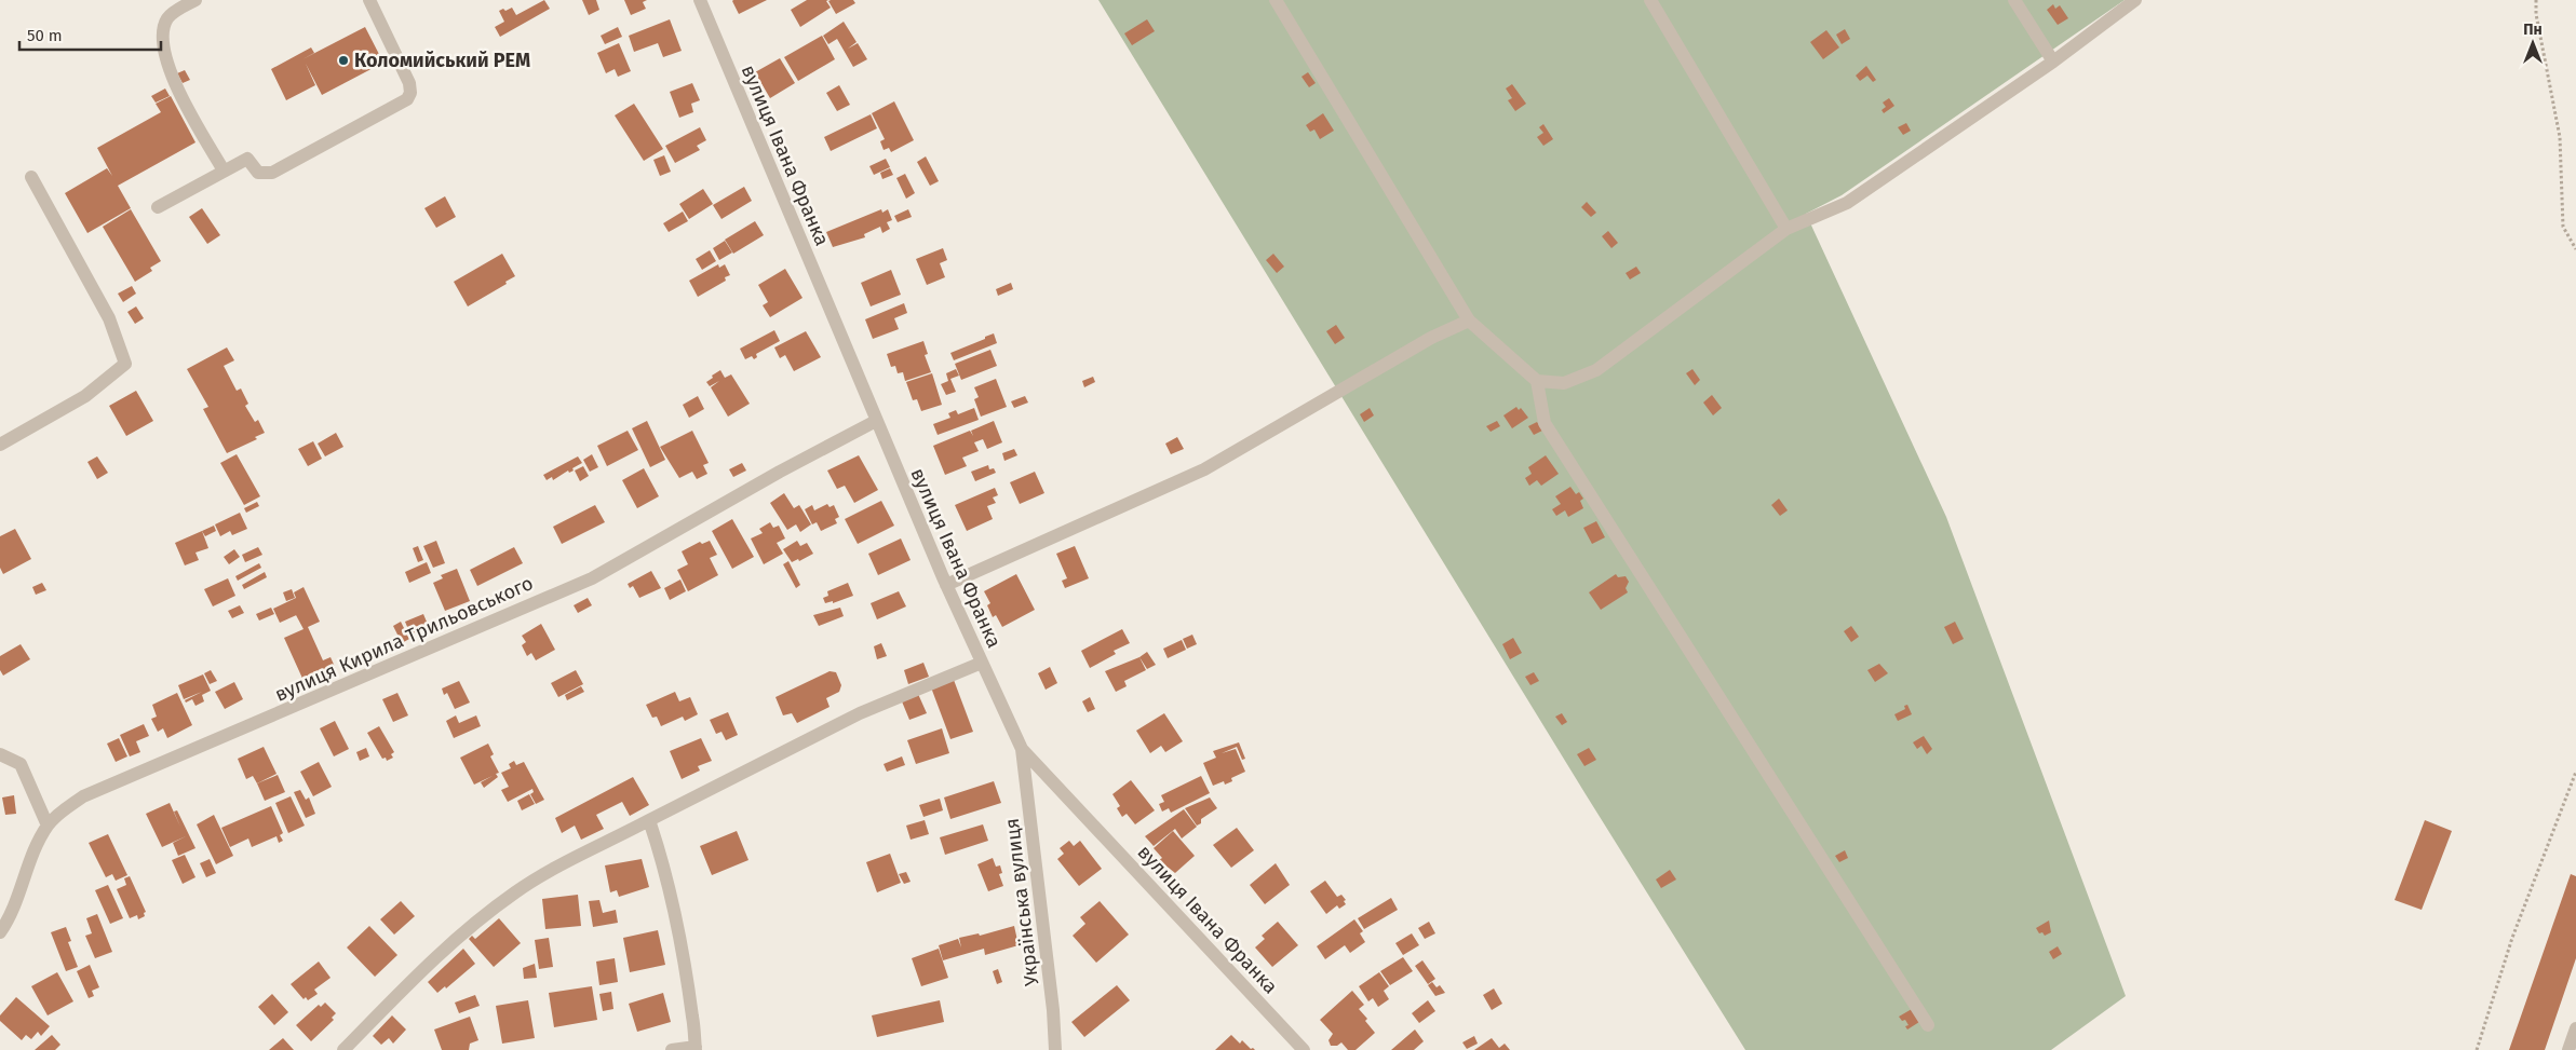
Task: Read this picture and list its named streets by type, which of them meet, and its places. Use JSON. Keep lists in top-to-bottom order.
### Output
{
  "streets": {
    "street": ["вулиця Івана Франка", "вулиця Кирила Трильовського", "Українська вулиця"]
  },
  "crossings": [
    ["вулиця Івана Франка", "вулиця Кирила Трильовського"],
    ["вулиця Івана Франка", "Українська вулиця"]
  ],
  "places": ["Коломийський РЕМ"],
  "scale_bar": "50 m",
  "north": "top"
}
